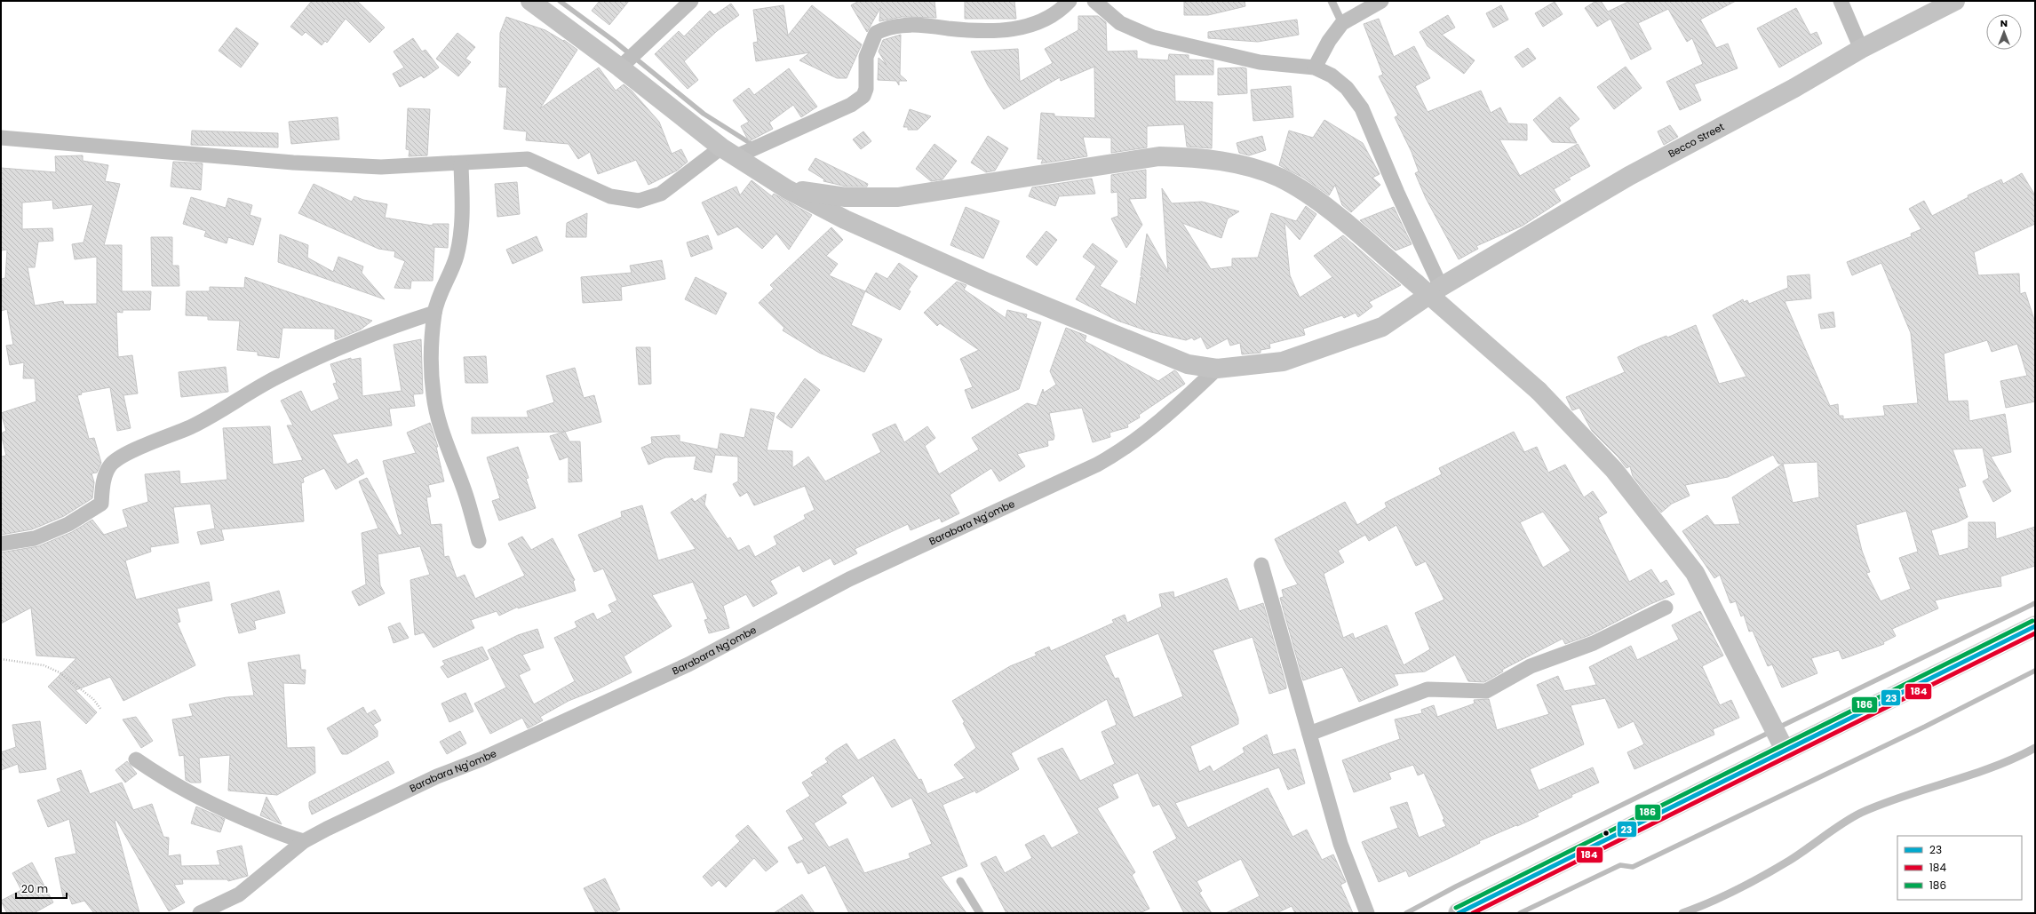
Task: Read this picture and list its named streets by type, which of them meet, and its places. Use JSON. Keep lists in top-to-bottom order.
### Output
{
  "streets": {
    "main road": ["Becco Street"],
    "street": ["Barabara Ng'ombe"]
  },
  "crossings": [
    ["Becco Street", "Barabara Ng'ombe"]
  ],
  "lines": ["transit line 186", "transit line 23", "transit line 184"],
  "legend": ["23", "184", "186"],
  "scale_bar": "20 m",
  "north": "top"
}
